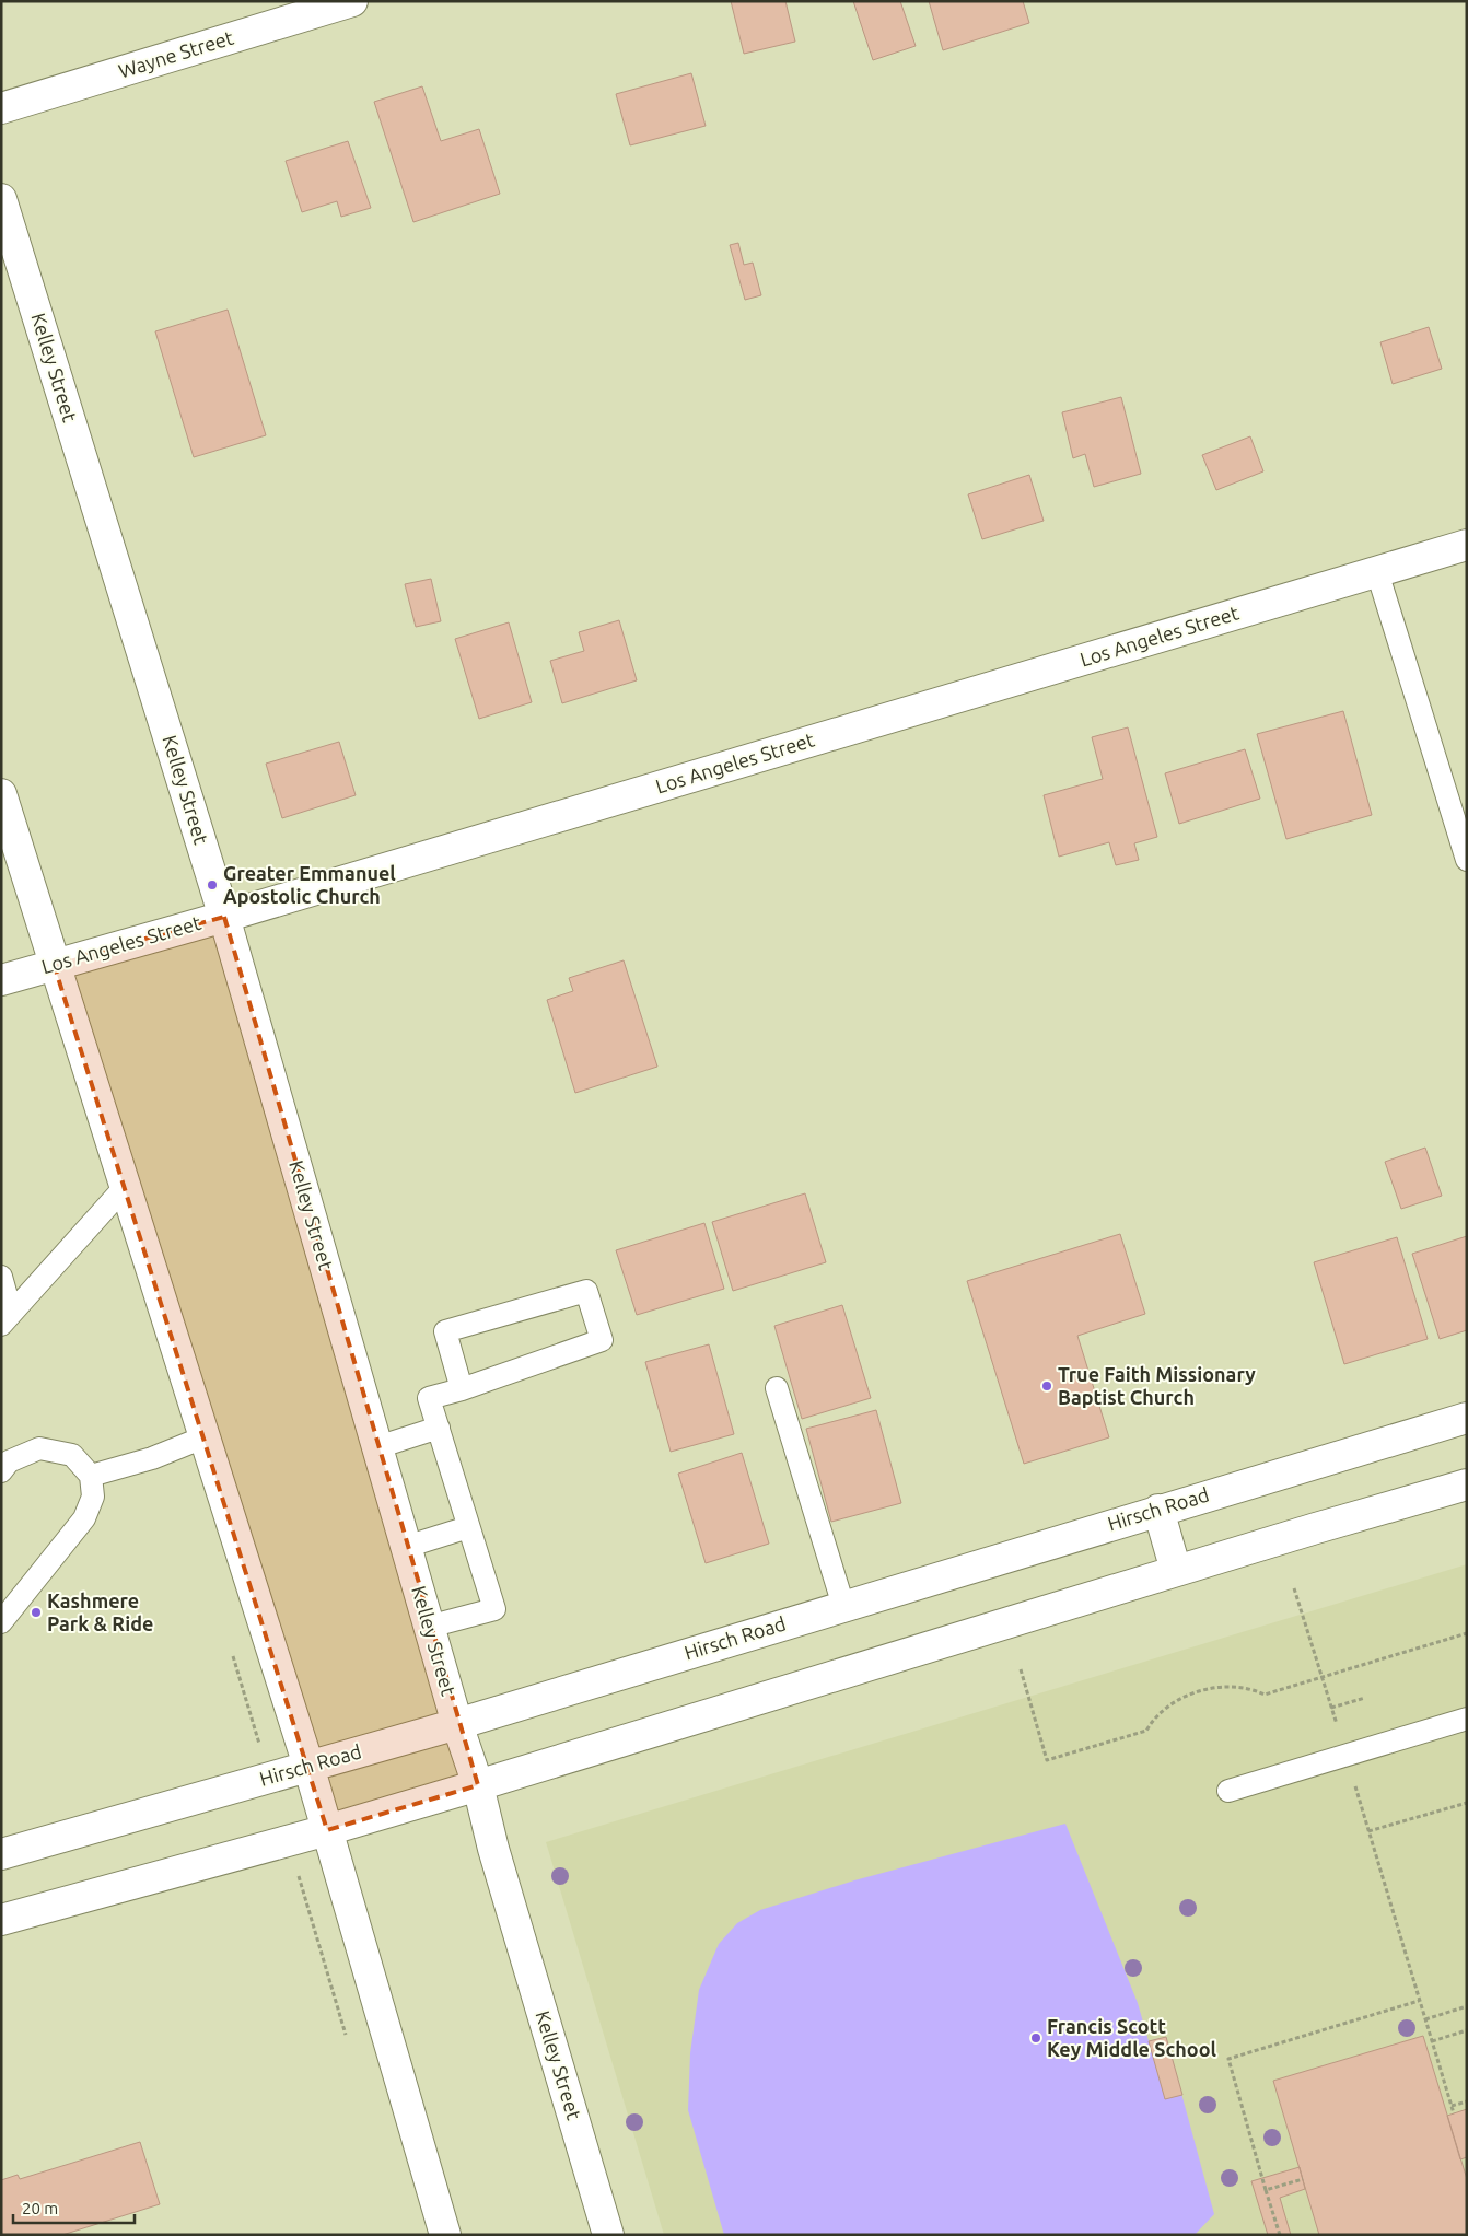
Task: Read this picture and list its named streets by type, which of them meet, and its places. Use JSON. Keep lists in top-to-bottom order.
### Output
{
  "streets": {
    "main road": [
      "Wayne Street",
      "Kelley Street",
      "Los Angeles Street",
      "Hirsch Road"
    ]
  },
  "crossings": [
    ["Kelley Street", "Los Angeles Street"],
    ["Kelley Street", "Hirsch Road"]
  ],
  "places": [
    "Greater Emmanuel Apostolic Church",
    "True Faith Missionary Baptist Church",
    "Kashmere Park & Ride",
    "Francis Scott Key Middle School"
  ],
  "scale_bar": "20 m"
}
